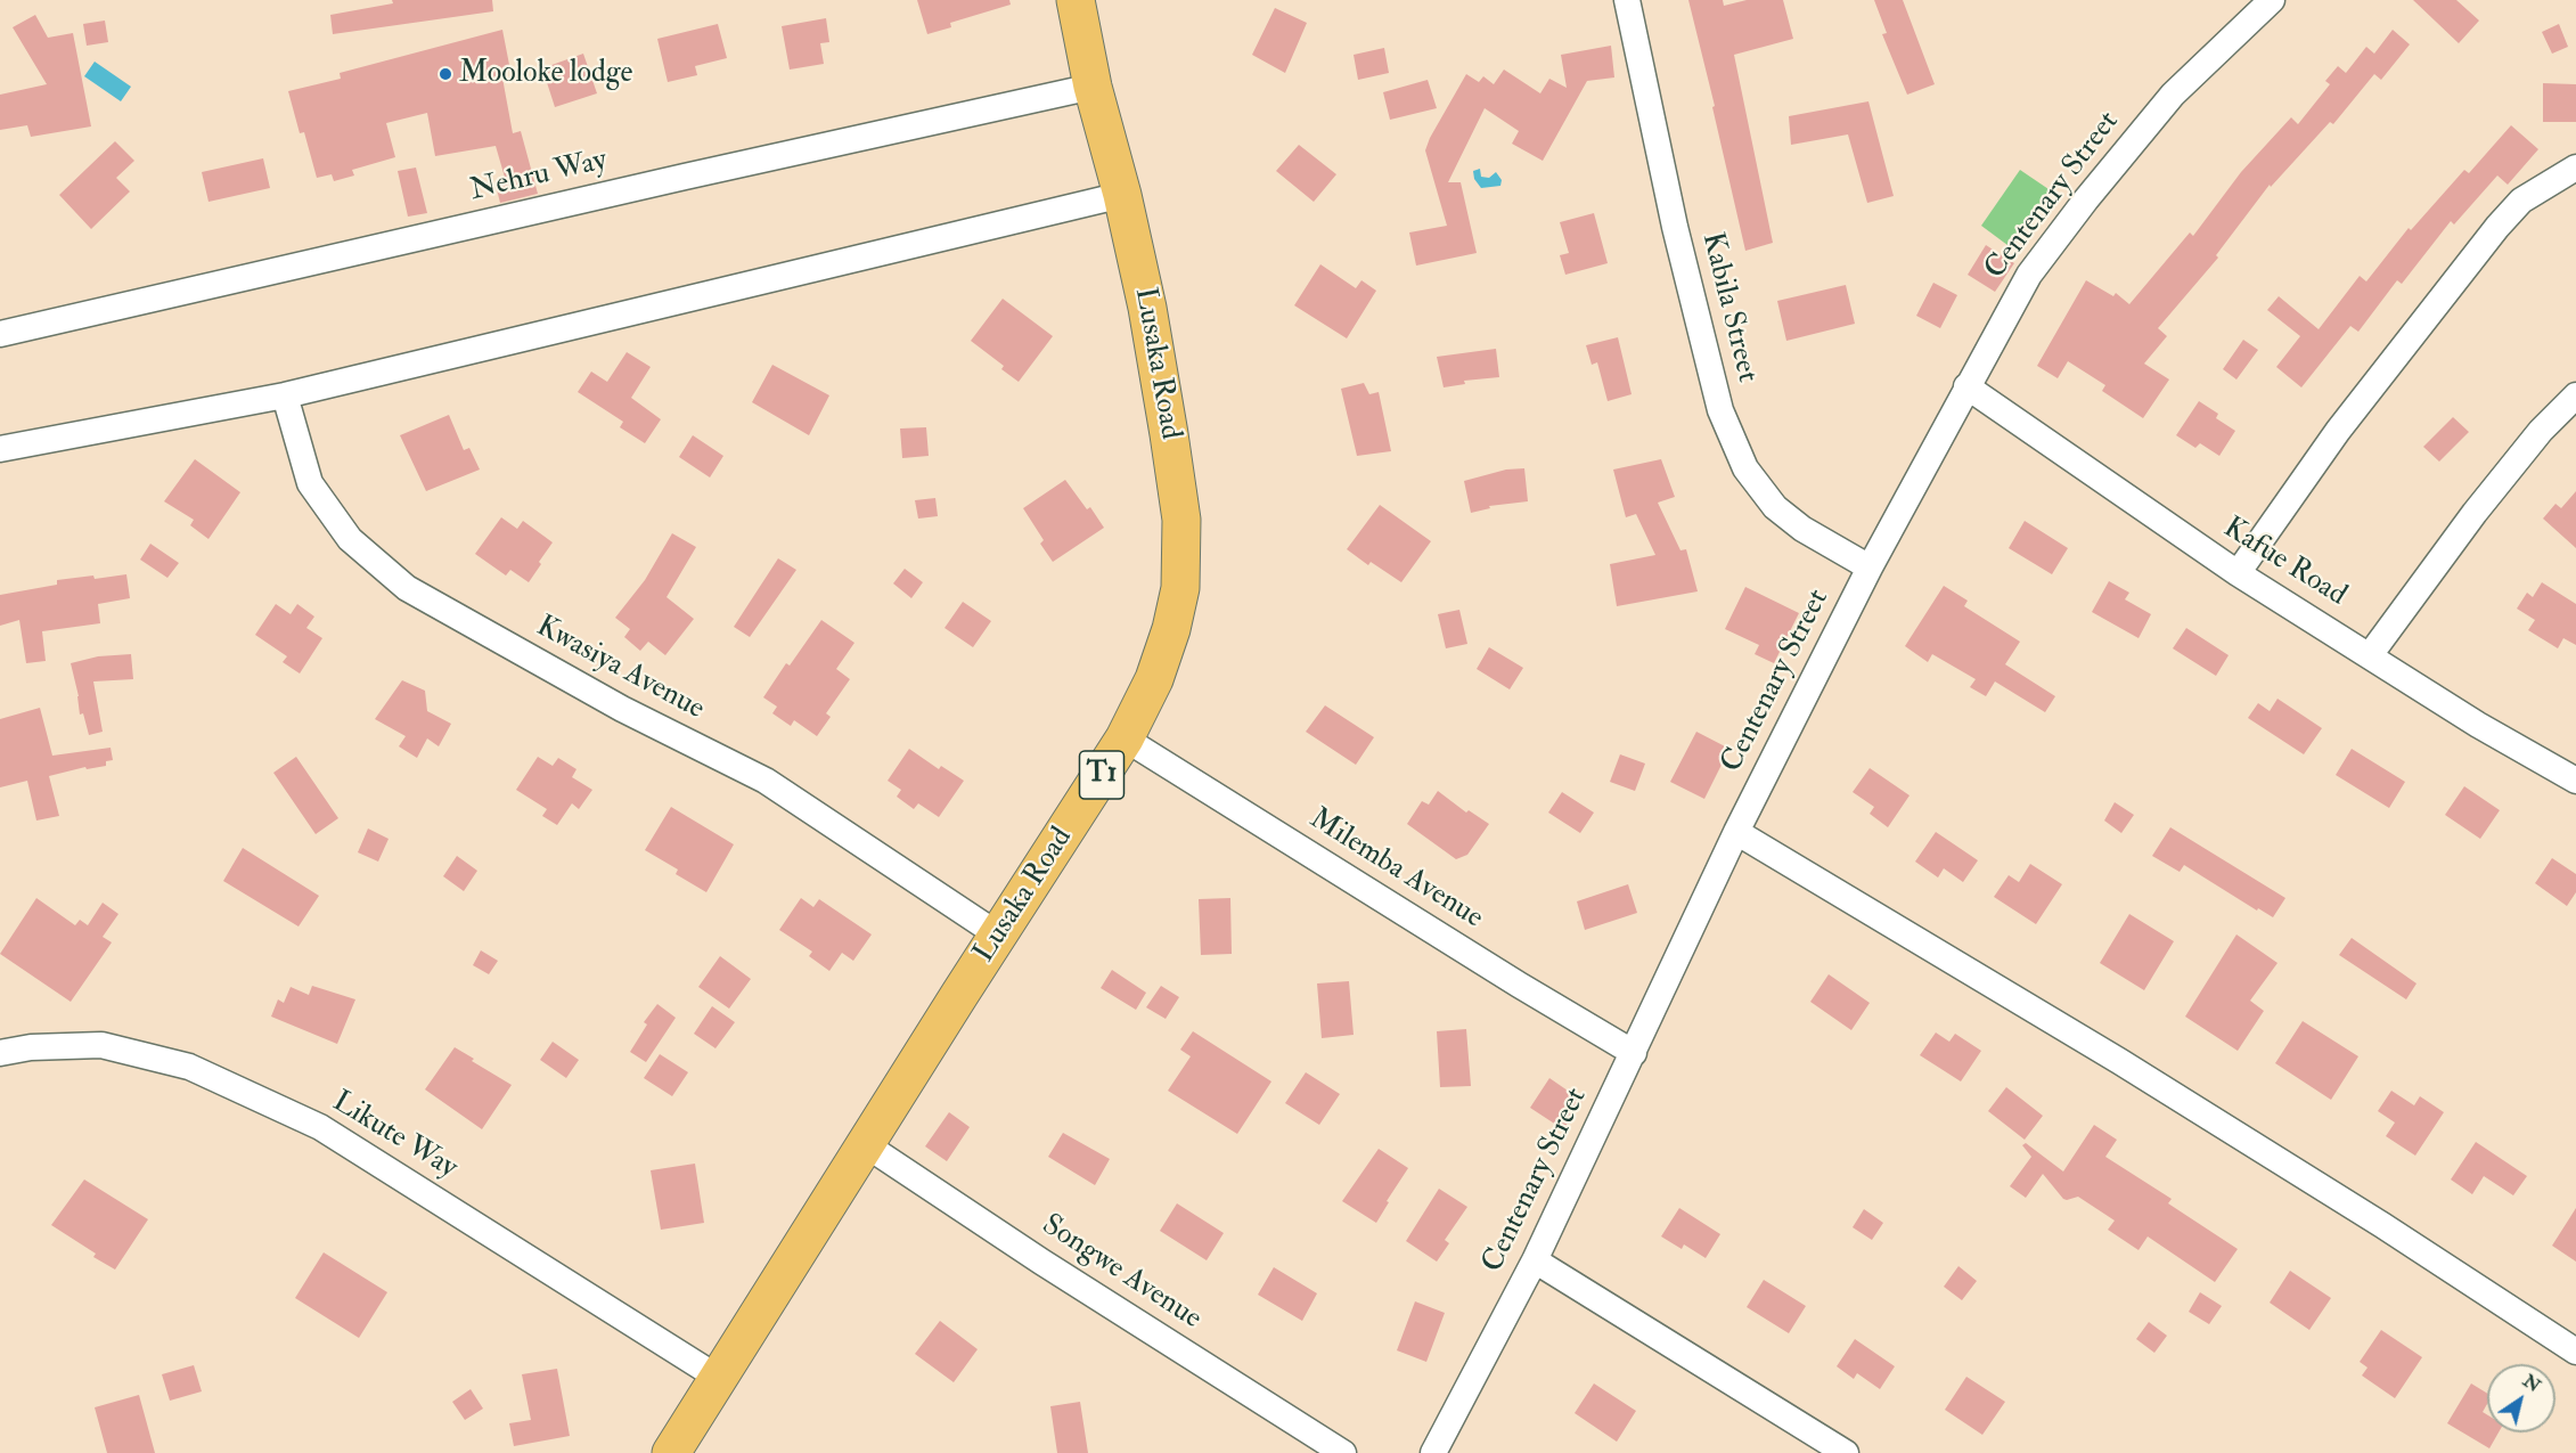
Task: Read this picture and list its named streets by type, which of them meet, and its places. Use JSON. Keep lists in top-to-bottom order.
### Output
{
  "streets": {
    "highway": ["Lusaka Road", "T1"],
    "street": [
      "Nehru Way",
      "Centenary Street",
      "Kabila Street",
      "Kafue Road",
      "Kwasiya Avenue",
      "Milemba Avenue",
      "Likute Way",
      "Songwe Avenue"
    ]
  },
  "crossings": [
    ["Nehru Way", "Lusaka Road"],
    ["Centenary Street", "Kabila Street"],
    ["Centenary Street", "Kafue Road"],
    ["Centenary Street", "Milemba Avenue"],
    ["Lusaka Road", "Kwasiya Avenue"],
    ["Lusaka Road", "Milemba Avenue"],
    ["Lusaka Road", "Likute Way"],
    ["Lusaka Road", "Songwe Avenue"]
  ],
  "places": ["Mooloke lodge"],
  "north": "top right"
}
